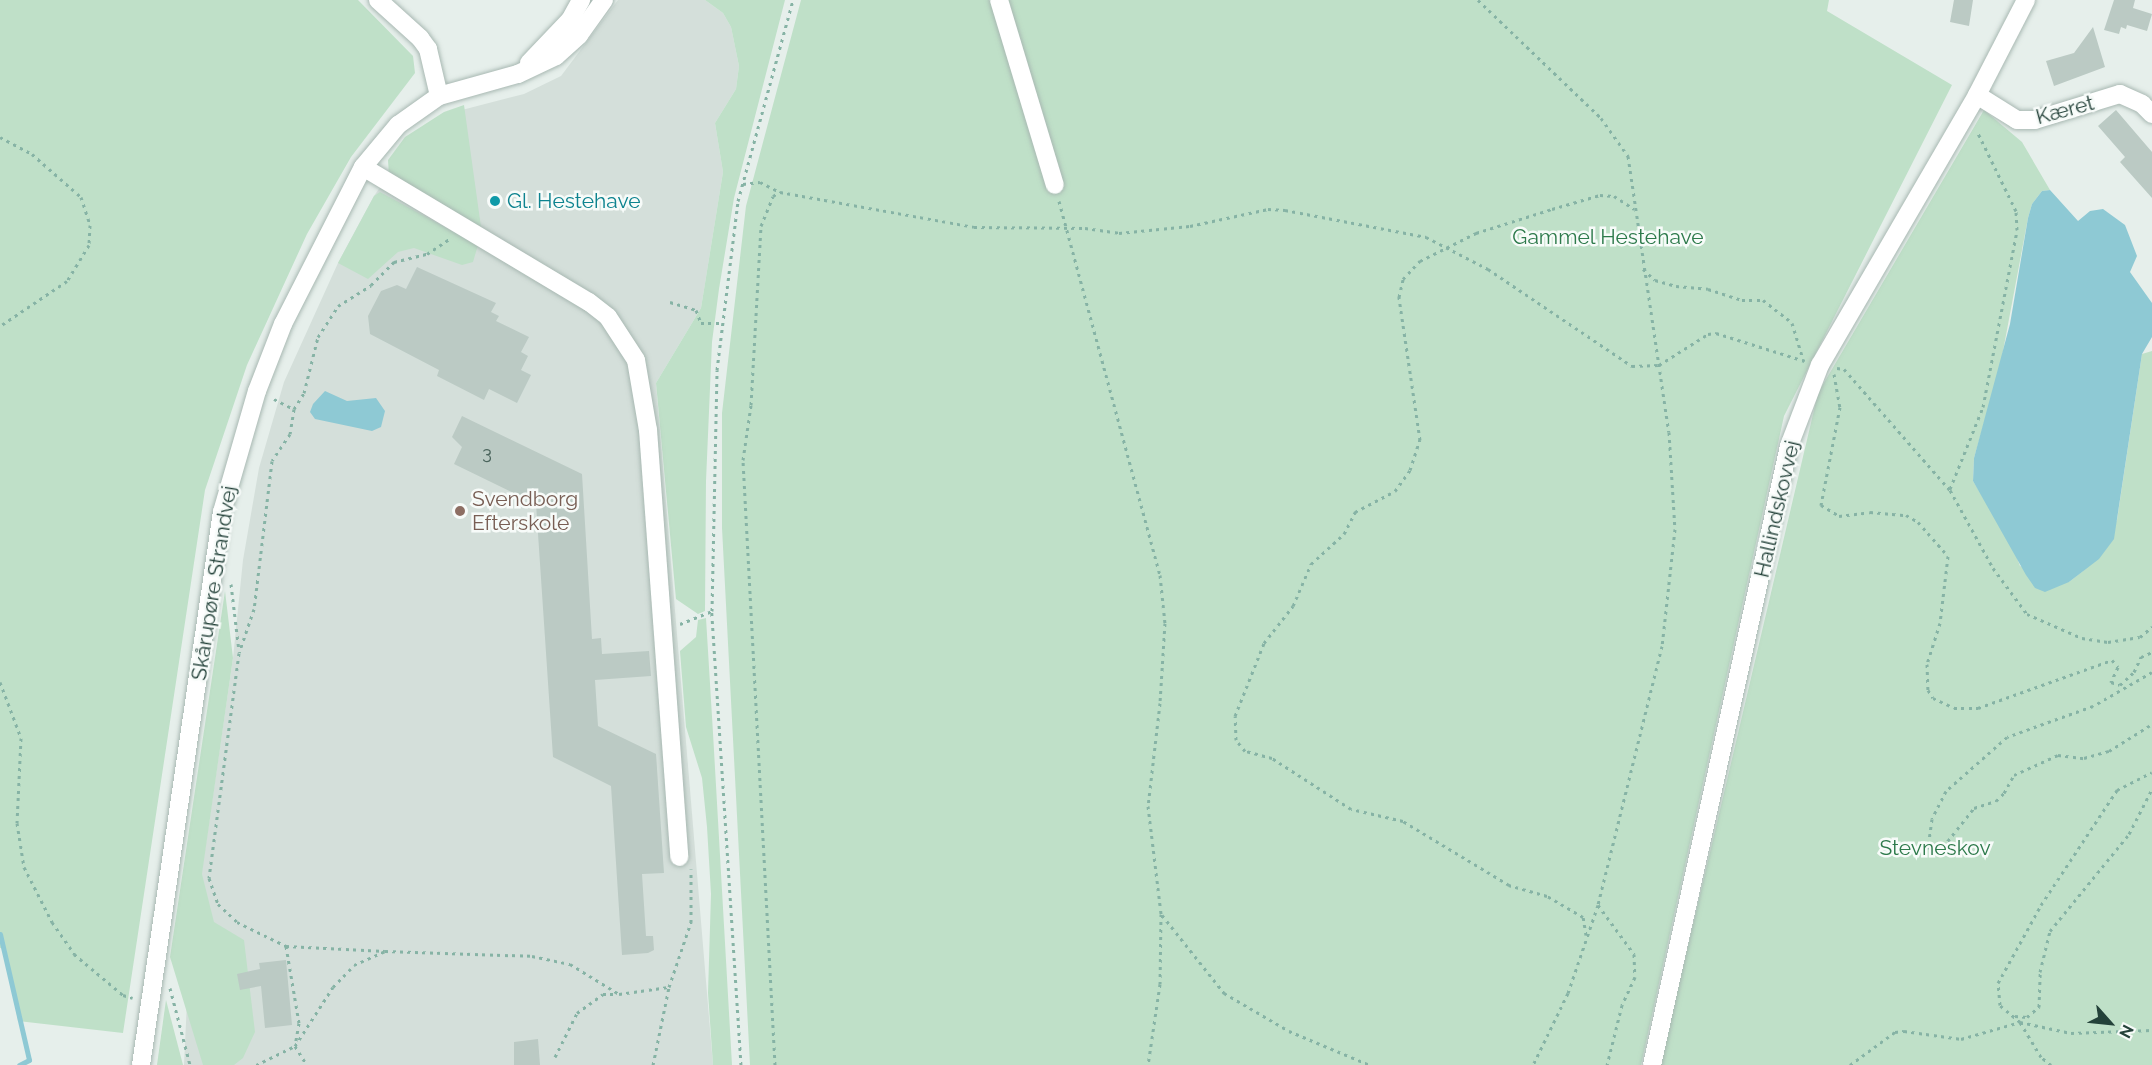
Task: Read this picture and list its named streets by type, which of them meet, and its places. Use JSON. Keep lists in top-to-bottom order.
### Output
{
  "streets": {
    "street": ["Kæret", "Hallindskovvej", "Skårupøre Strandvej"]
  },
  "crossings": [
    ["Kæret", "Hallindskovvej"]
  ],
  "parks": ["Gammel Hestehave", "Stevneskov"],
  "places": ["Gl. Hestehave", "Svendborg Efterskole"],
  "house_numbers": ["3"],
  "north": "bottom right"
}
